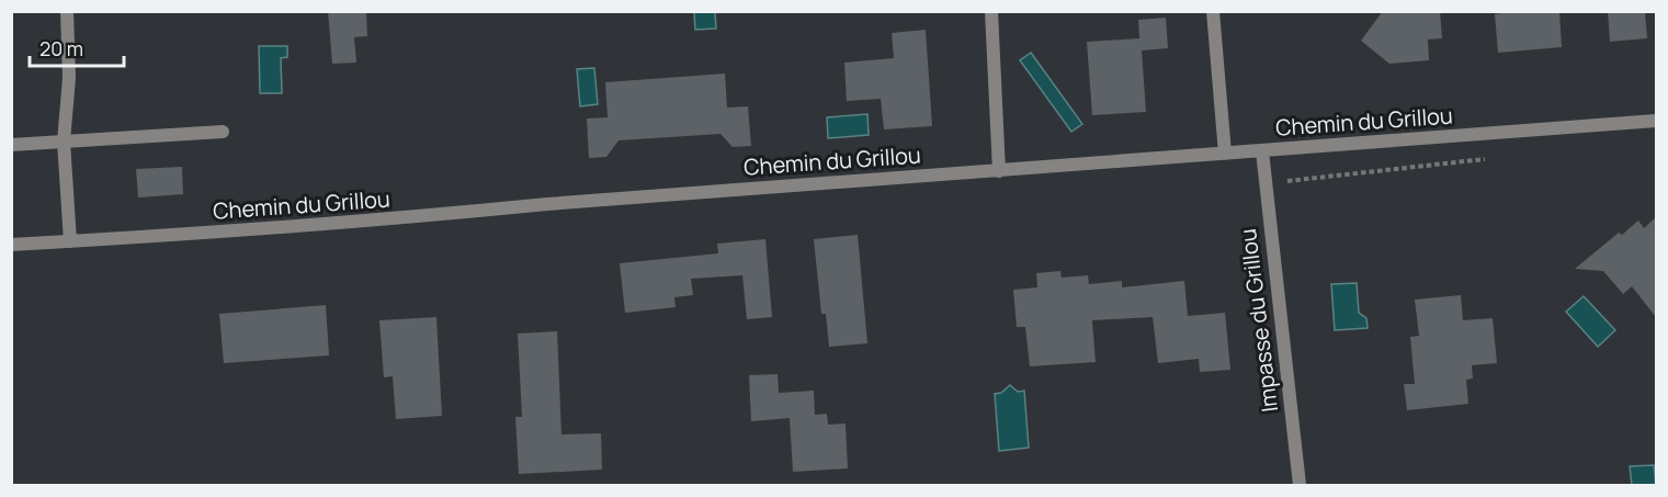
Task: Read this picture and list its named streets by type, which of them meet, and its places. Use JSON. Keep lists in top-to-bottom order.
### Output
{
  "streets": {
    "street": ["Chemin du Grillou", "Impasse du Grillou"]
  },
  "crossings": [
    ["Chemin du Grillou", "Impasse du Grillou"]
  ],
  "scale_bar": "20 m"
}
